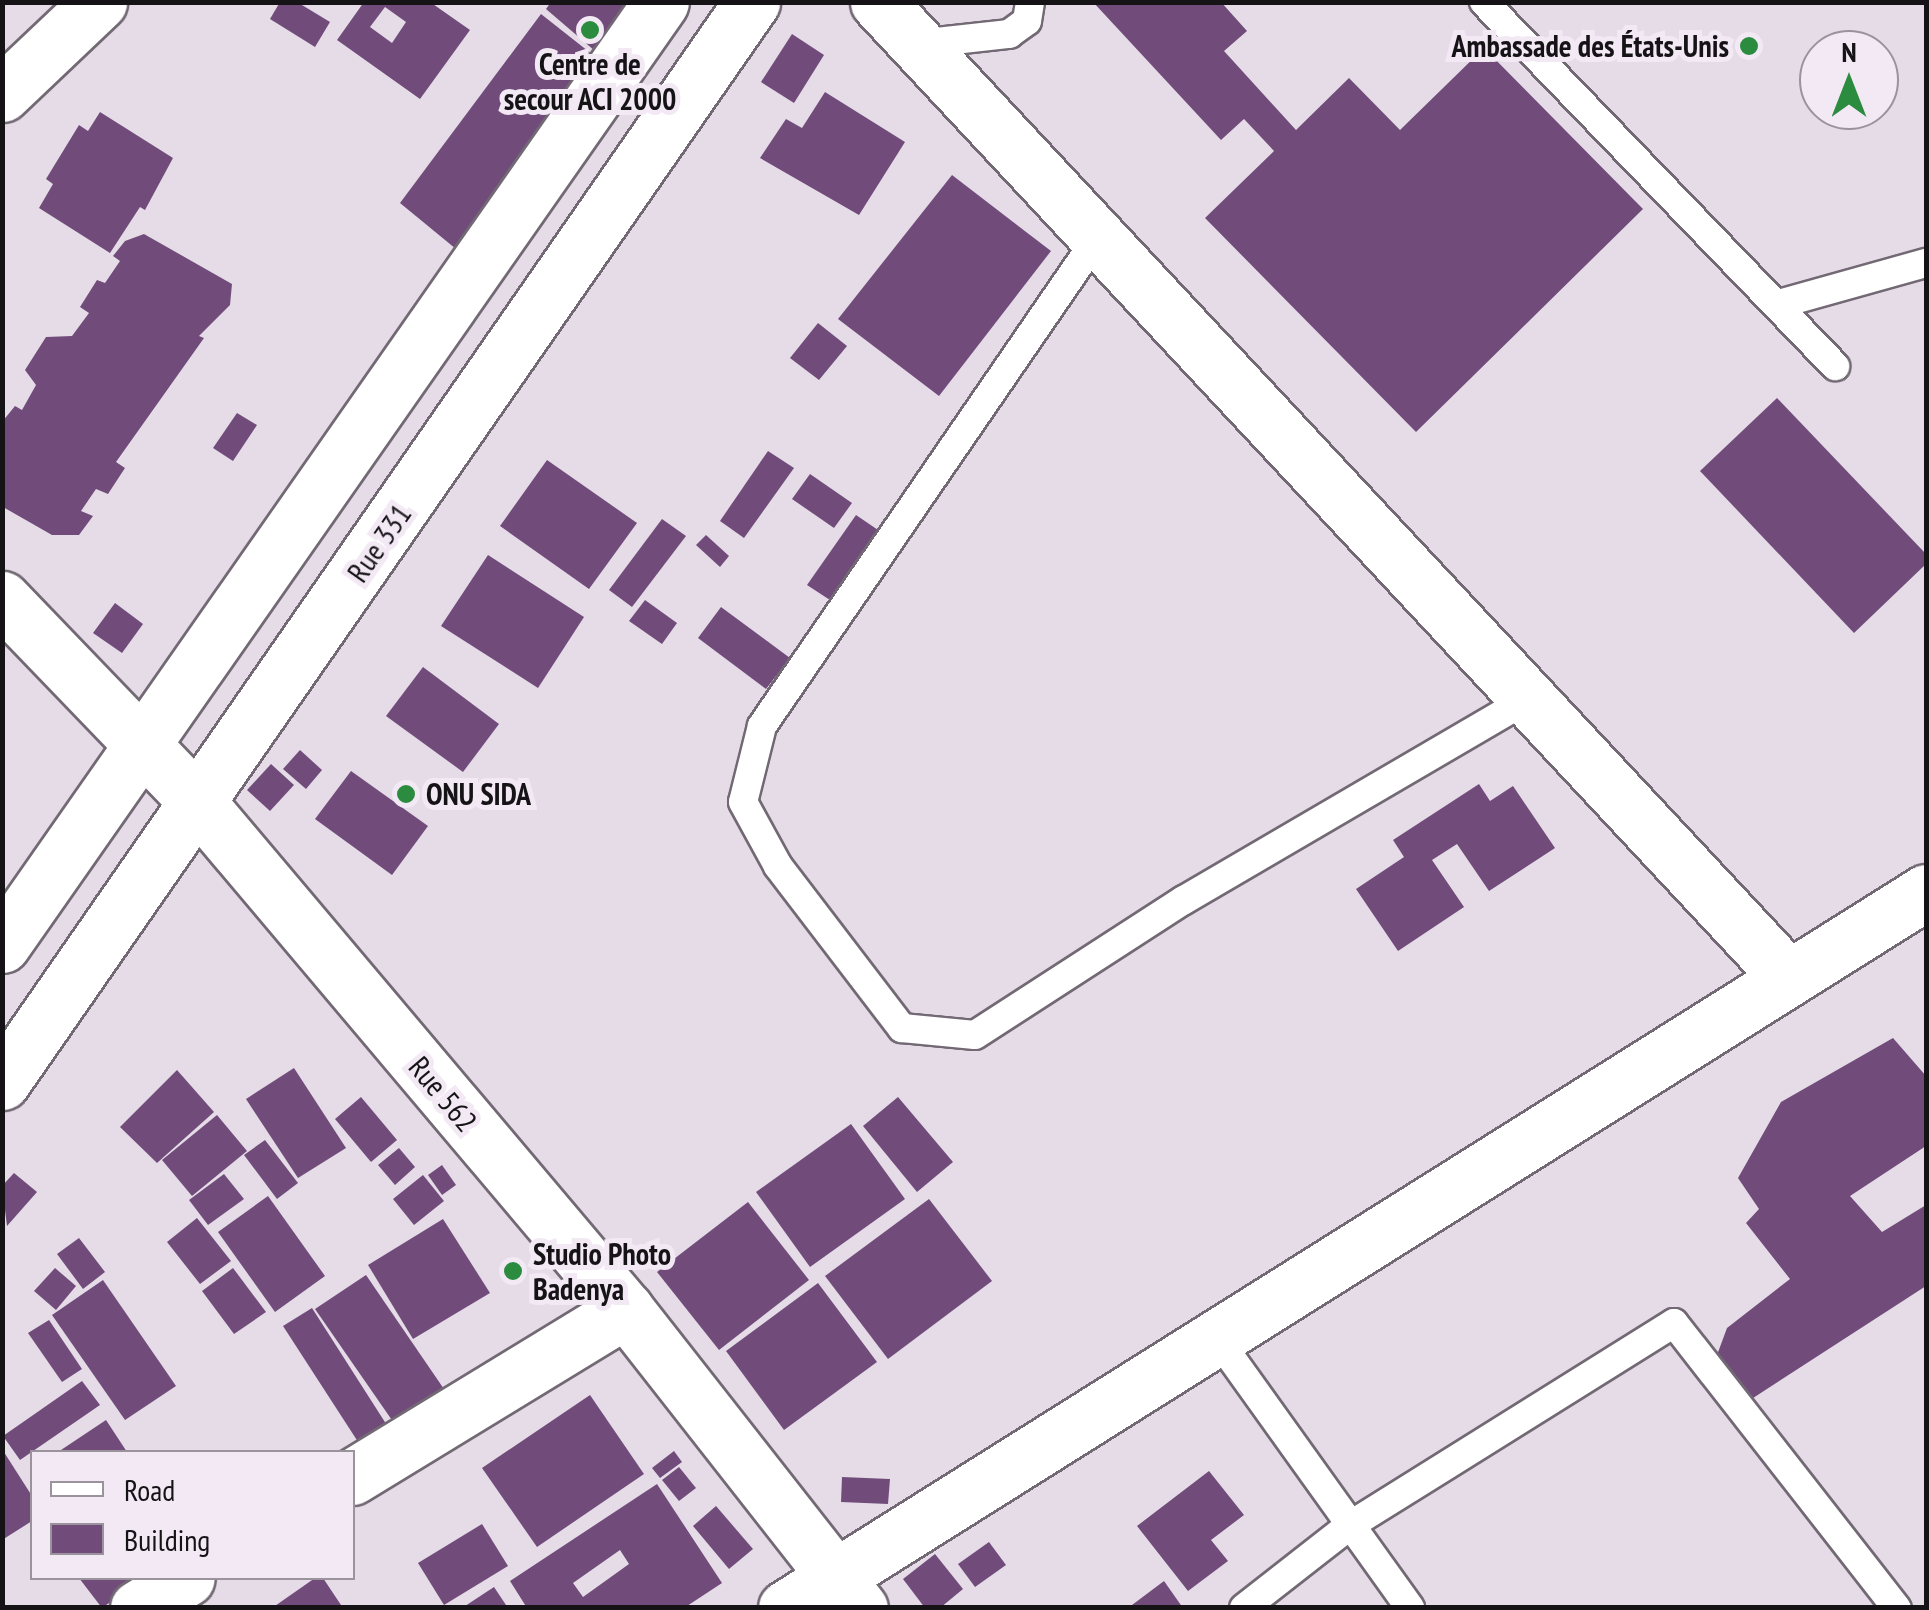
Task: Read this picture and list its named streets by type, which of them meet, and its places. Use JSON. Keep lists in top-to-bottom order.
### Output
{
  "streets": {
    "street": ["Rue 331", "Rue 562"]
  },
  "crossings": [
    ["Rue 331", "Rue 562"]
  ],
  "places": [
    "Centre de secour ACI 2000",
    "Ambassade des États-Unis",
    "ONU SIDA",
    "Studio Photo Badenya"
  ],
  "legend": ["Road", "Building"],
  "north": "top"
}
